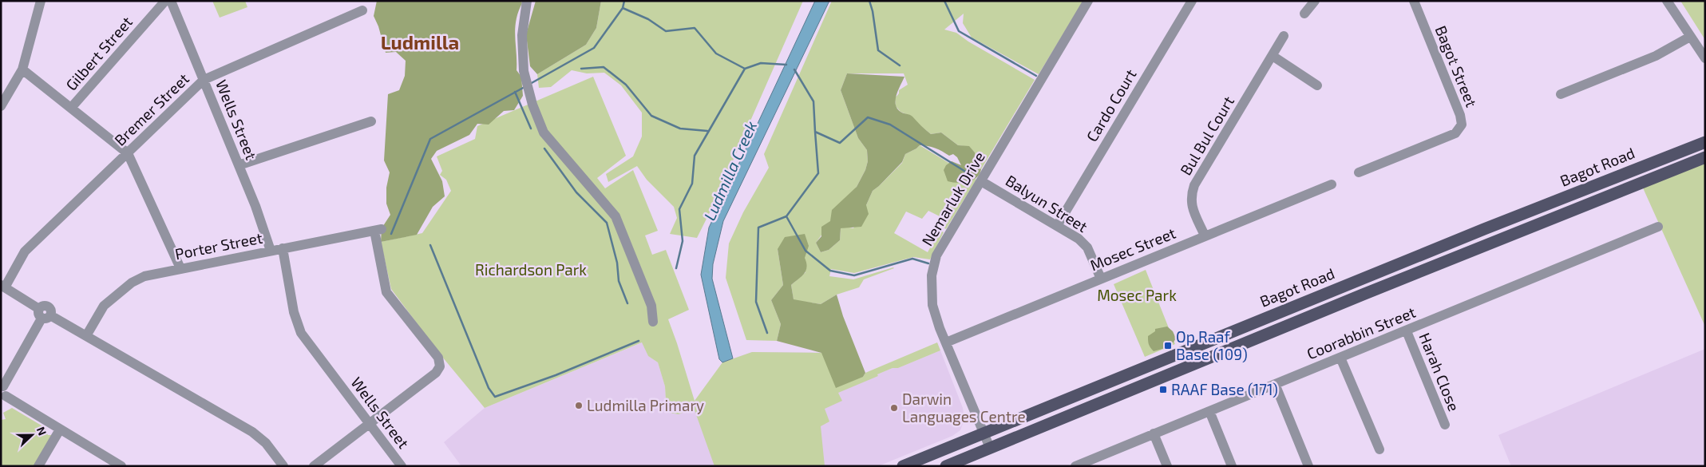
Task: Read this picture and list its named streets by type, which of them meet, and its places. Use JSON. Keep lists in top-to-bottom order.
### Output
{
  "streets": {
    "main road": ["Bagot Road"],
    "street": [
      "Gilbert Street",
      "Bagot Street",
      "Cardo Court",
      "Bremer Street",
      "Wells Street",
      "Bul Bul Court",
      "Nemarluk Drive",
      "Balyun Street",
      "Porter Street",
      "Mosec Street",
      "Coorabbin Street",
      "Harah Close"
    ]
  },
  "crossings": [
    ["Cardo Court", "Balyun Street"],
    ["Bremer Street", "Wells Street"],
    ["Wells Street", "Porter Street"],
    ["Bul Bul Court", "Mosec Street"],
    ["Bagot Road", "Nemarluk Drive"],
    ["Nemarluk Drive", "Balyun Street"],
    ["Nemarluk Drive", "Mosec Street"],
    ["Balyun Street", "Mosec Street"],
    ["Coorabbin Street", "Harah Close"]
  ],
  "districts": ["Ludmilla"],
  "water": ["Ludmilla Creek"],
  "parks": ["Richardson Park", "Mosec Park"],
  "places": {
    "transit": ["Op Raaf Base (109)", "RAAF Base (171)"],
    "other": ["Ludmilla Primary", "Darwin Languages Centre"]
  },
  "north": "right"
}
